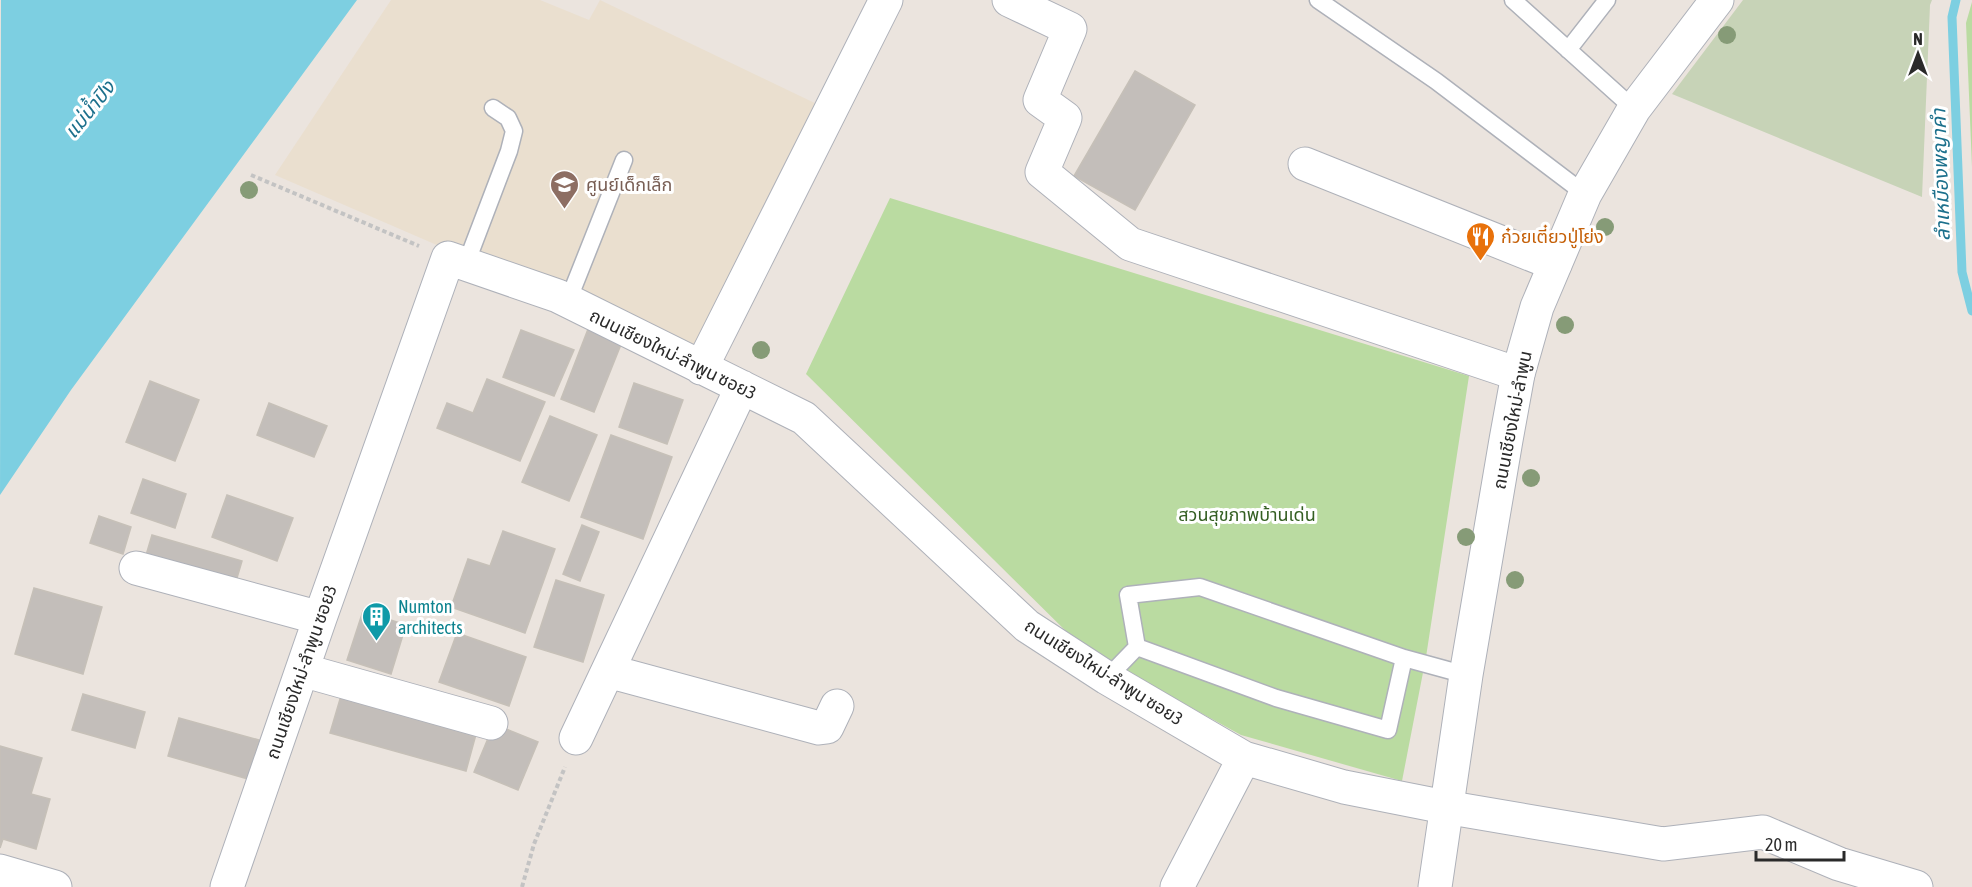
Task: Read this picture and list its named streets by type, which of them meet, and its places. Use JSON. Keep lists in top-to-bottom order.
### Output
{
  "streets": {
    "street": ["ถนนเชียงใหม่-ลำพูน ซอย3", "ถนนเชียงใหม่-ลำพูน"]
  },
  "crossings": [
    ["ถนนเชียงใหม่-ลำพูน ซอย3", "ถนนเชียงใหม่-ลำพูน"]
  ],
  "water": ["แม่น้ำปิง", "ลำเหมืองพญาคำ"],
  "parks": ["สวนสุขภาพบ้านเด่น"],
  "places": {
    "school or university": ["ศูนย์เด็กเล็ก"],
    "restaurant": ["ก๋วยเตี๋ยวปู่โย่ง"],
    "building": ["Numton architects"]
  },
  "scale_bar": "20 m",
  "north": "top"
}
